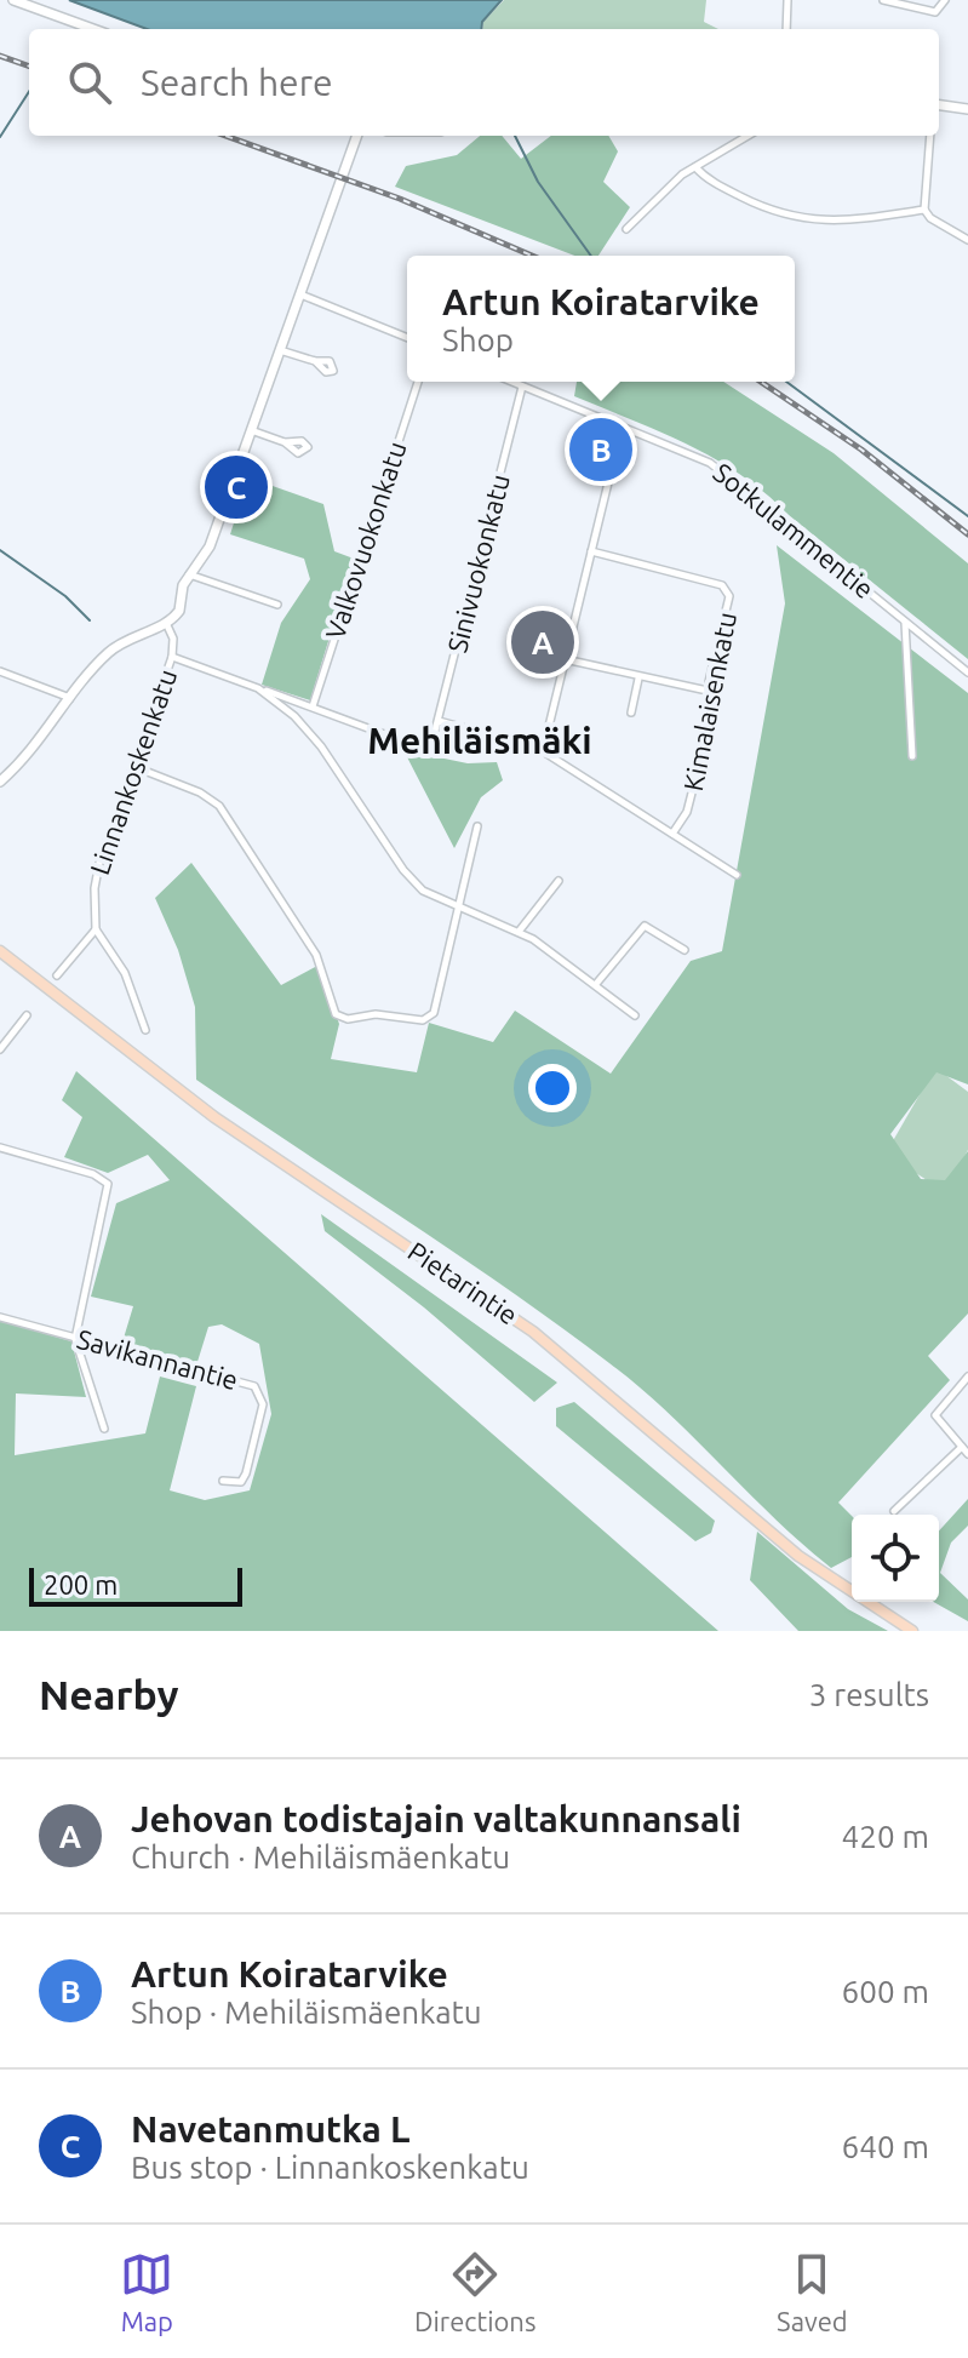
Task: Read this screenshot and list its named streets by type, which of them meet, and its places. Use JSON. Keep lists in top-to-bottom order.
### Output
{
  "streets": {
    "main road": ["Pietarintie"],
    "street": [
      "Sotkulammentie",
      "Valkovuokonkatu",
      "Sinivuokonkatu",
      "Kimalaisenkatu",
      "Linnankoskenkatu",
      "Savikannantie"
    ]
  },
  "crossings": [
    ["Sotkulammentie", "Sinivuokonkatu"],
    ["Valkovuokonkatu", "Sinivuokonkatu"]
  ],
  "districts": ["Mehiläismäki"],
  "scale_bar": "200 m",
  "page": {
    "search": "Search here",
    "popup": ["Artun Koiratarvike", "Shop"],
    "pins": ["B", "C", "A"],
    "scale": "200 m",
    "heading": ["Nearby", "3 results"],
    "list": [
      {
        "mark": "A",
        "name": "Jehovan todistajain valtakunnansali",
        "note": "Church · Mehiläismäenkatu",
        "value": "420 m"
      },
      {
        "mark": "B",
        "name": "Artun Koiratarvike",
        "note": "Shop · Mehiläismäenkatu",
        "value": "600 m"
      },
      {
        "mark": "C",
        "name": "Navetanmutka L",
        "note": "Bus stop · Linnankoskenkatu",
        "value": "640 m"
      }
    ],
    "nav": ["Map", "Directions", "Saved"]
  }
}
